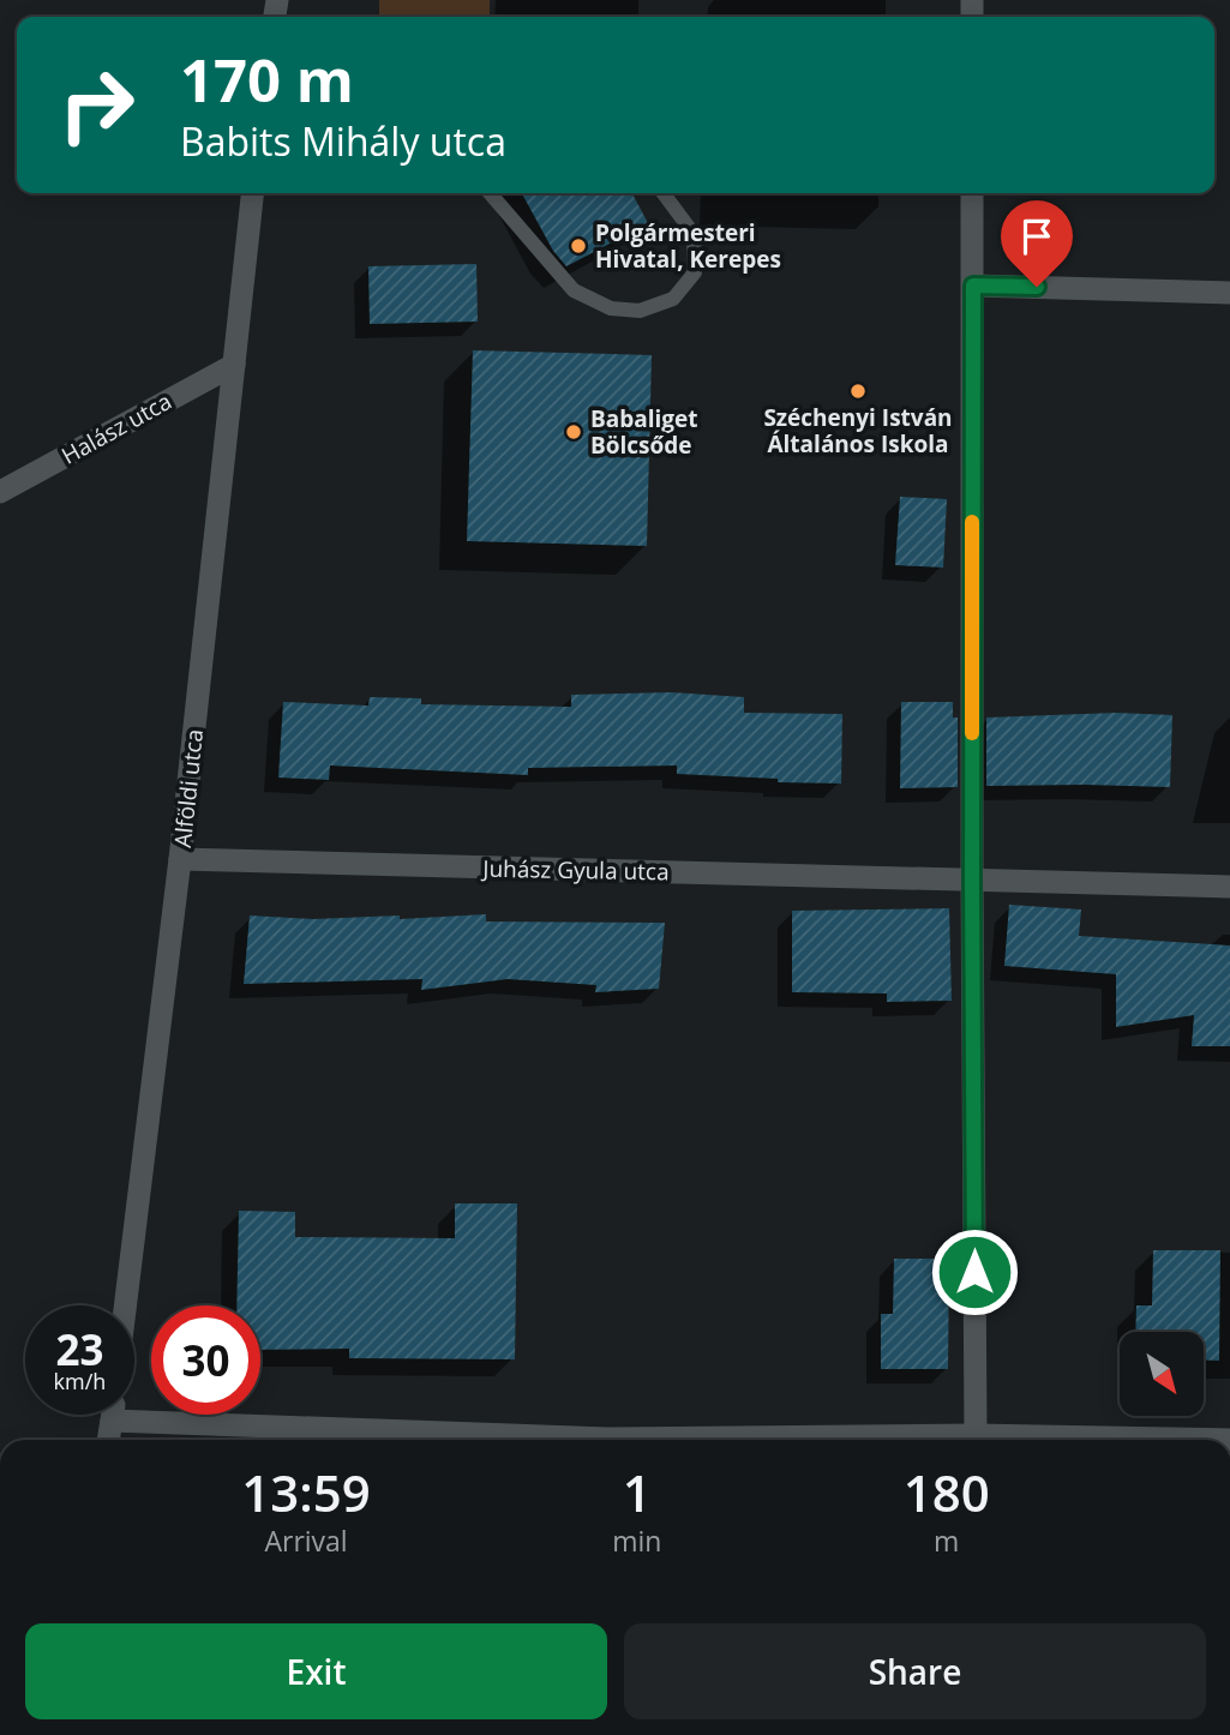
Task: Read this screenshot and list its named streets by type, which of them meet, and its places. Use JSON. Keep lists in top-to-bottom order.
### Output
{
  "streets": {
    "street": ["Halász utca", "Alföldi utca", "Juhász Gyula utca"]
  },
  "crossings": [
    ["Halász utca", "Alföldi utca"],
    ["Alföldi utca", "Juhász Gyula utca"]
  ],
  "places": ["Polgármesteri Hivatal, Kerepes", "Széchenyi István Általános Iskola", "Babaliget Bölcsőde"],
  "north": "bottom right",
  "page": {
    "turn": ["170 m", "Babits Mihály utca"],
    "speed": "23 km/h",
    "limit": "30",
    "eta": [
      "13:59",
      "Arrival",
      "1",
      "min",
      "180",
      "m"
    ],
    "buttons": ["Exit", "Share"]
  }
}
